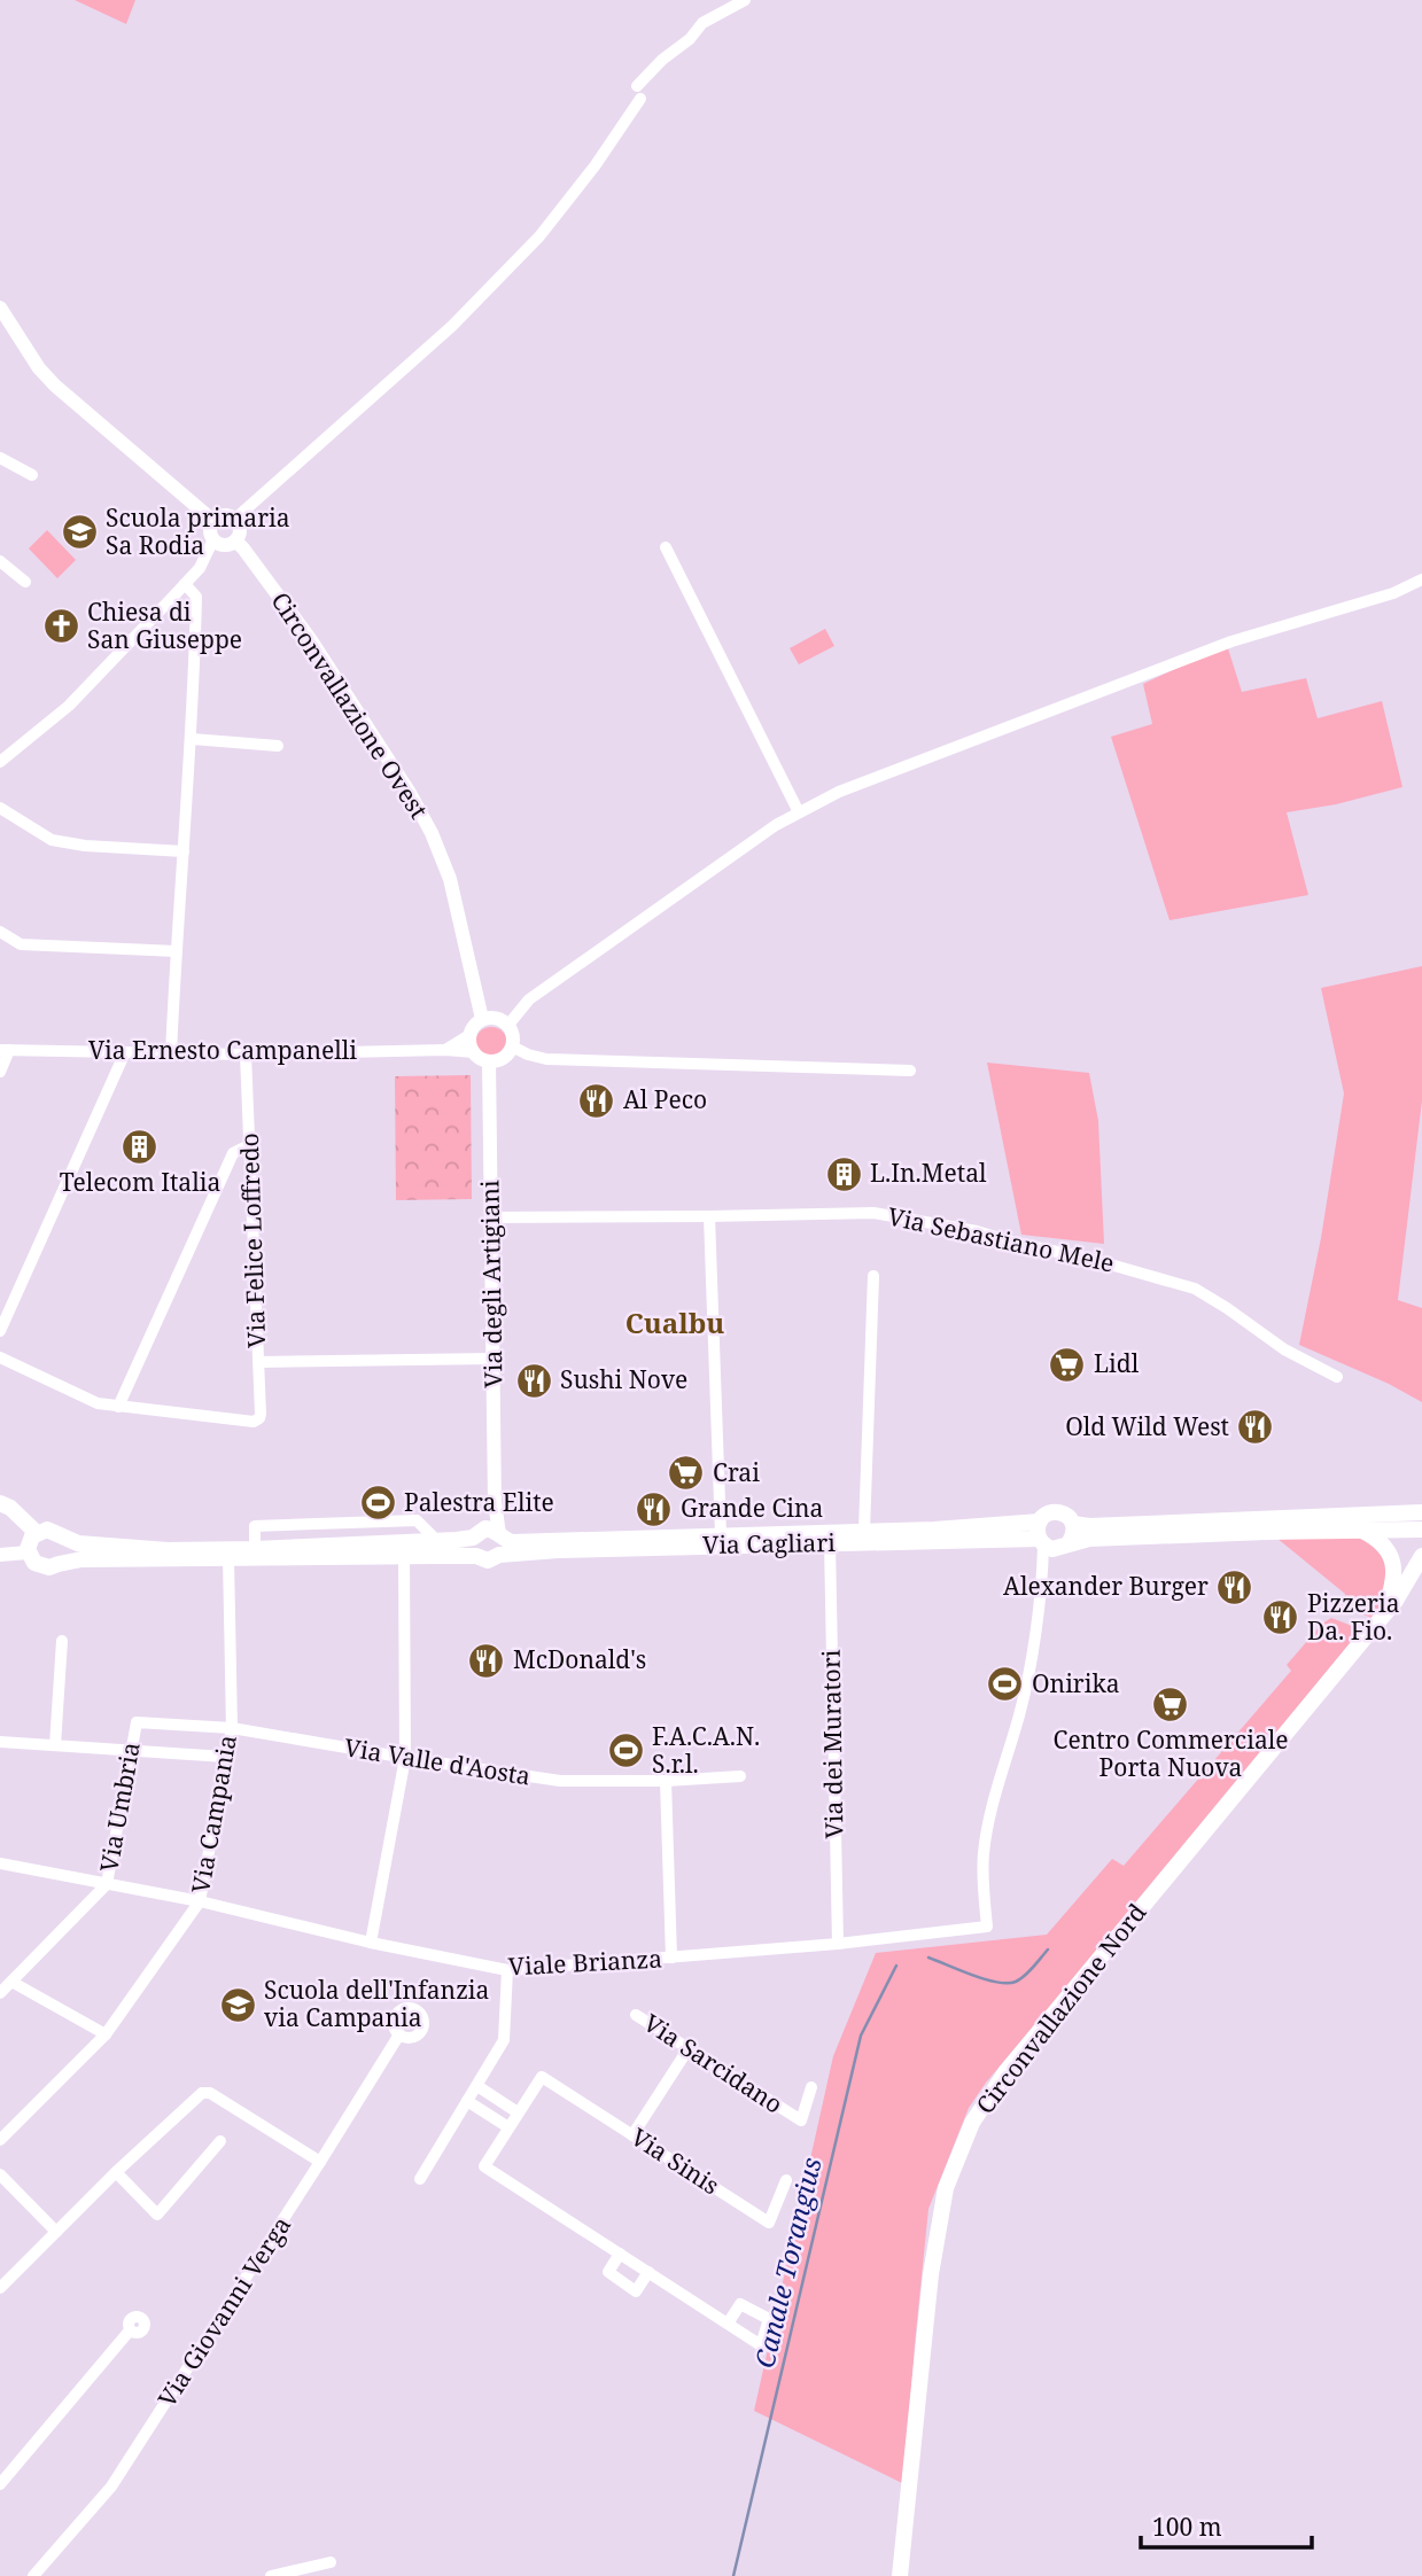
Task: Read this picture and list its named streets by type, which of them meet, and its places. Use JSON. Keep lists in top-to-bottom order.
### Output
{
  "streets": {
    "main road": ["Via Cagliari", "Circonvallazione Nord"],
    "street": [
      "Circonvallazione Ovest",
      "Via Ernesto Campanelli",
      "Via Felice Loffredo",
      "Via Sebastiano Mele",
      "Via degli Artigiani",
      "Via dei Muratori",
      "Via Valle d'Aosta",
      "Via Umbria",
      "Via Campania",
      "Viale Brianza",
      "Via Sarcidano",
      "Via Sinis",
      "Via Giovanni Verga"
    ]
  },
  "crossings": [
    ["Circonvallazione Ovest", "Via Ernesto Campanelli"],
    ["Circonvallazione Ovest", "Via degli Artigiani"],
    ["Via Ernesto Campanelli", "Via Felice Loffredo"],
    ["Via Ernesto Campanelli", "Via degli Artigiani"],
    ["Via Sebastiano Mele", "Via degli Artigiani"],
    ["Via degli Artigiani", "Via Cagliari"],
    ["Via Cagliari", "Via dei Muratori"],
    ["Via Cagliari", "Via Campania"],
    ["Via Cagliari", "Circonvallazione Nord"],
    ["Via dei Muratori", "Viale Brianza"],
    ["Via Valle d'Aosta", "Via Umbria"],
    ["Via Valle d'Aosta", "Via Campania"],
    ["Via Umbria", "Viale Brianza"],
    ["Via Campania", "Viale Brianza"]
  ],
  "districts": ["Cualbu"],
  "water": ["Canale Torangius"],
  "places": {
    "school or university": ["Scuola primaria Sa Rodia", "Scuola dell'Infanzia via Campania"],
    "church": ["Chiesa di San Giuseppe"],
    "restaurant": [
      "Al Peco",
      "Sushi Nove",
      "Old Wild West",
      "Grande Cina",
      "Alexander Burger",
      "Pizzeria Da. Fio.",
      "McDonald's"
    ],
    "building": ["Telecom Italia", "L.In.Metal"],
    "supermarket": ["Lidl", "Crai", "Centro Commerciale Porta Nuova"],
    "sports": ["Palestra Elite", "Onirika", "F.A.C.A.N. S.r.l."]
  },
  "scale_bar": "100 m"
}
